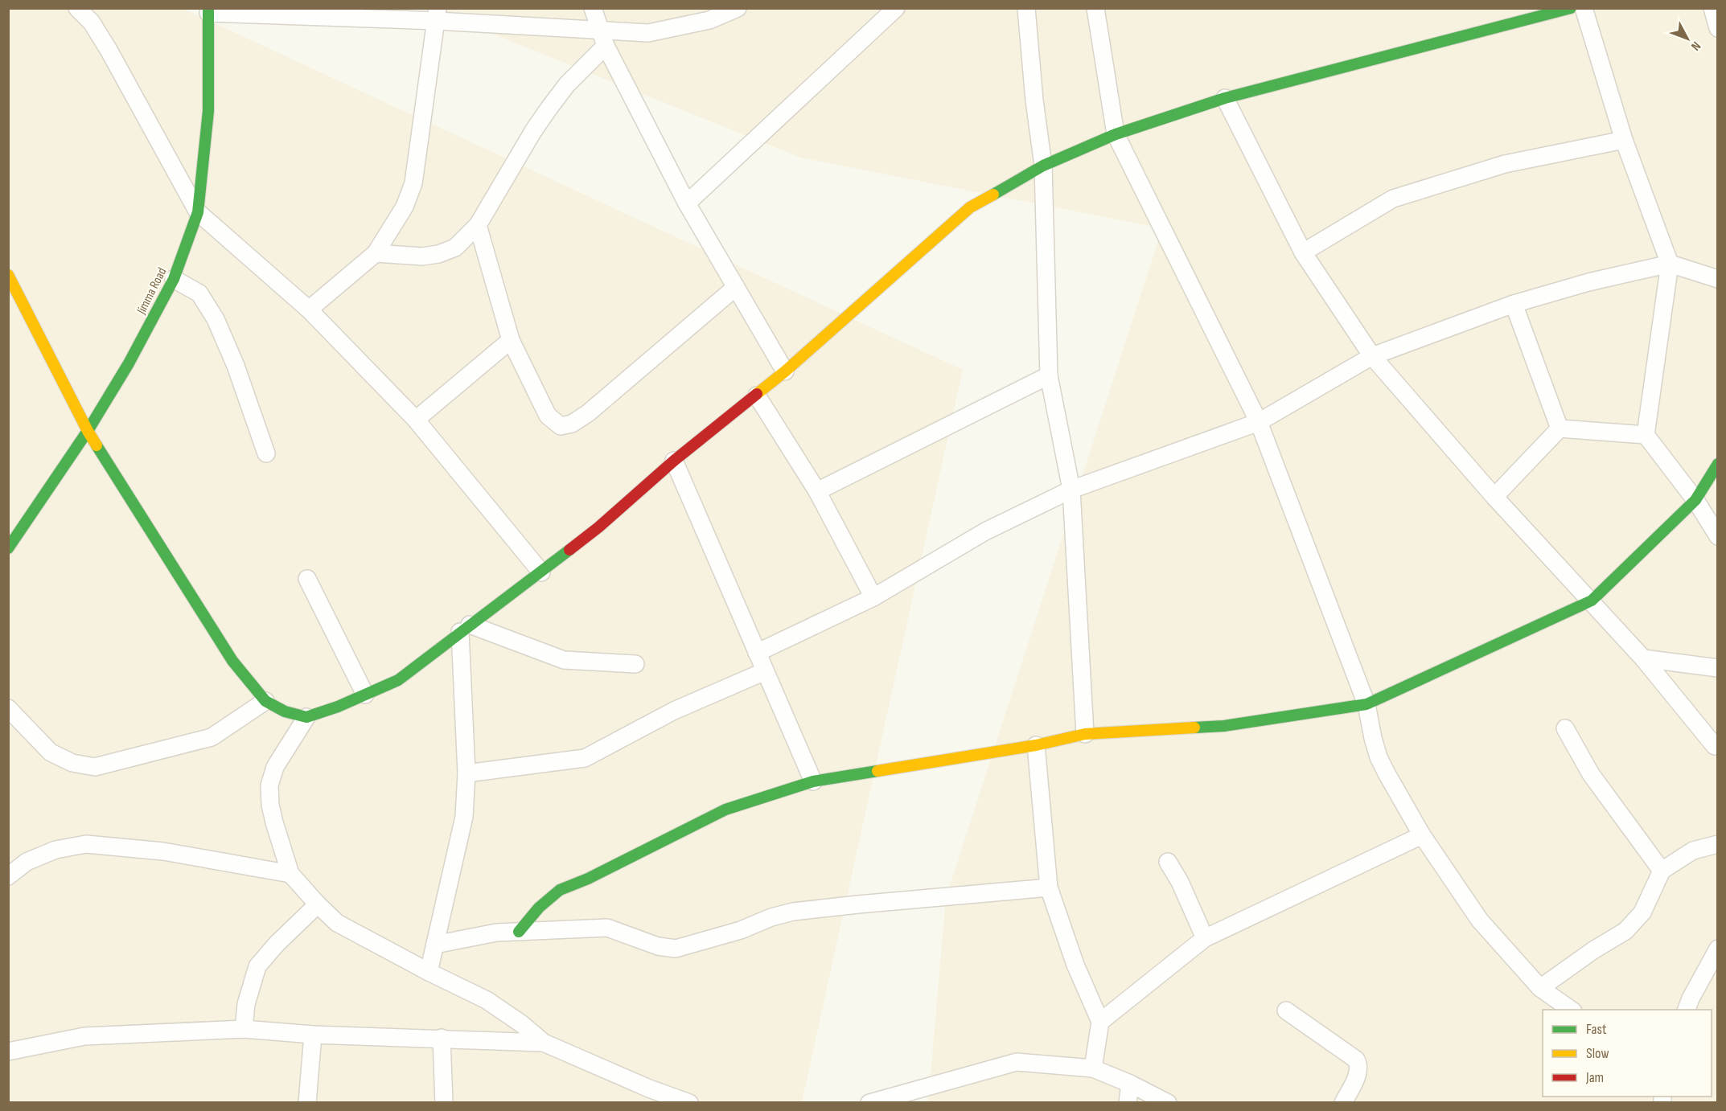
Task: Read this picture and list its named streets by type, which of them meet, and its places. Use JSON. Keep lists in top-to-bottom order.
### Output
{
  "streets": {
    "main road": ["Jimma Road"]
  },
  "legend": ["Fast", "Slow", "Jam"],
  "north": "bottom right"
}
